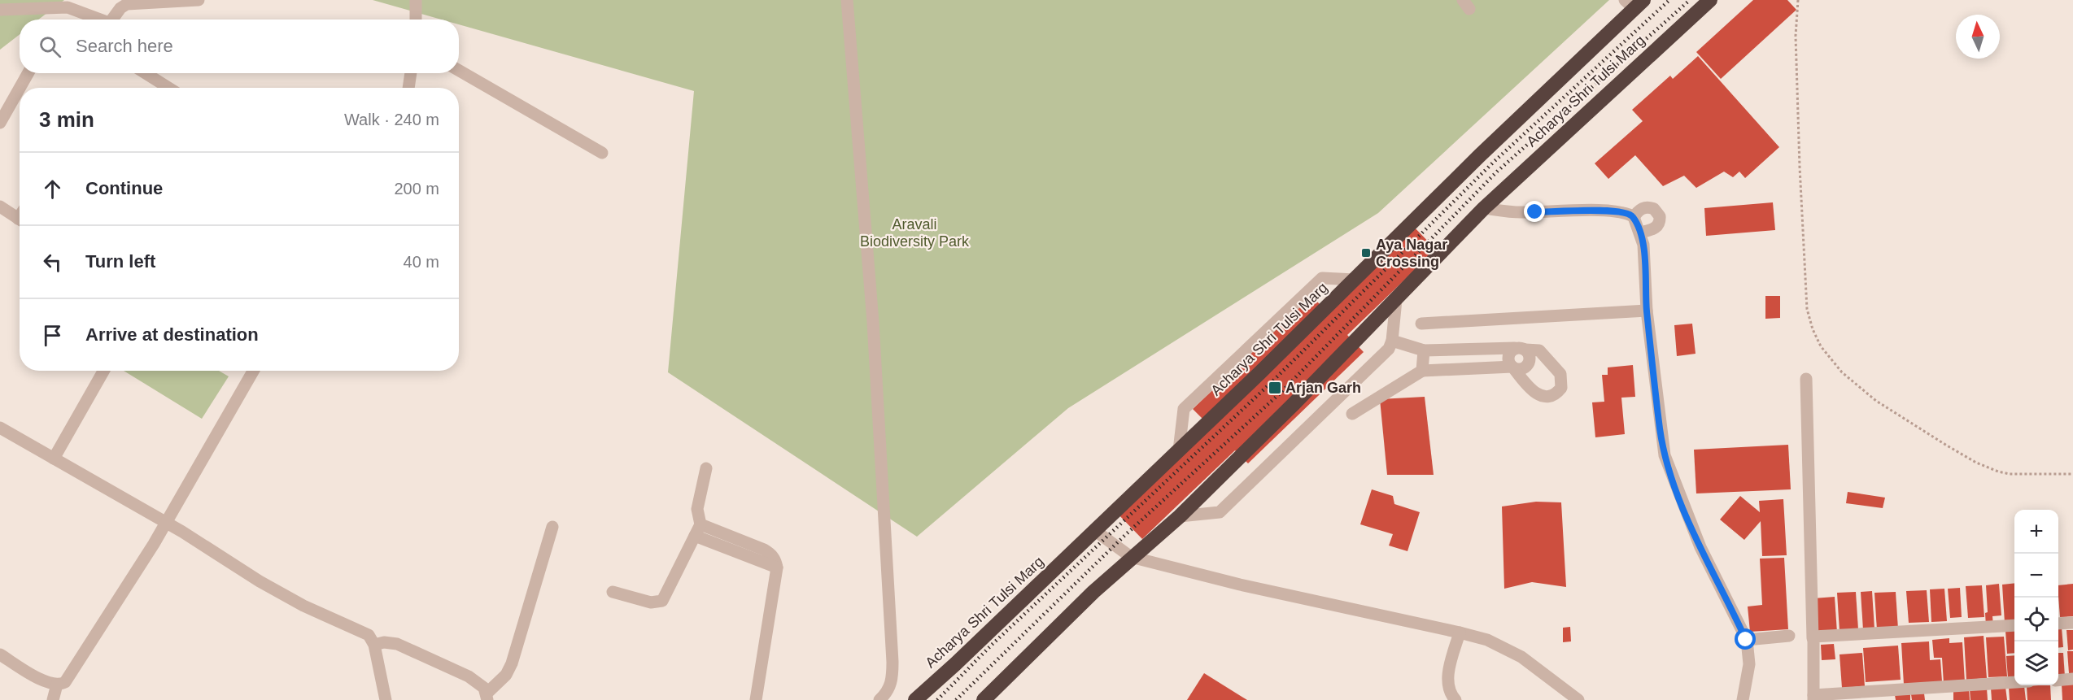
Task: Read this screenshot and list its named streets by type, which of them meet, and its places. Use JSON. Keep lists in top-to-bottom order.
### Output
{
  "streets": {
    "highway": ["Acharya Shri Tulsi Marg"]
  },
  "parks": ["Aravali Biodiversity Park"],
  "places": {
    "transit": ["Aya Nagar Crossing", "Arjan Garh"]
  },
  "north": "top",
  "page": {
    "search": "Search here",
    "heading": ["3 min", "Walk · 240 m"],
    "list": [
      ["Continue", "200 m"],
      ["Turn left", "40 m"],
      "Arrive at destination"
    ],
    "map_buttons": ["+", "−"]
  }
}
